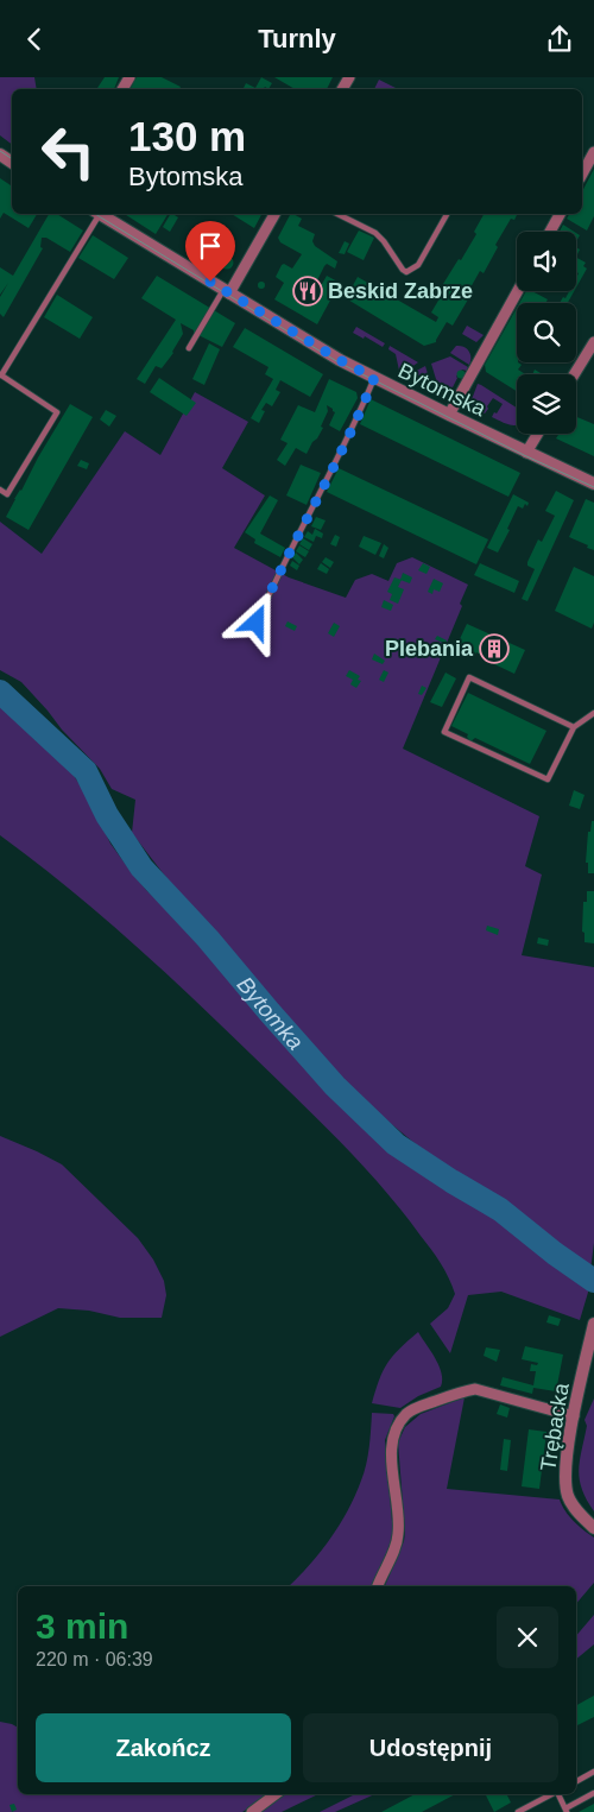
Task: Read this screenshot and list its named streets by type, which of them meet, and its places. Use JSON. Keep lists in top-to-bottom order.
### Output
{
  "streets": {
    "street": ["Bytomska", "Trębacka"]
  },
  "water": ["Bytomka"],
  "places": {
    "restaurant": ["Beskid Zabrze"],
    "building": ["Plebania"]
  },
  "page": {
    "header": "Turnly",
    "turn": ["130 m", "Bytomska"],
    "heading": ["3 min", "220 m · 06:39"],
    "buttons": ["Zakończ", "Udostępnij"]
  }
}
